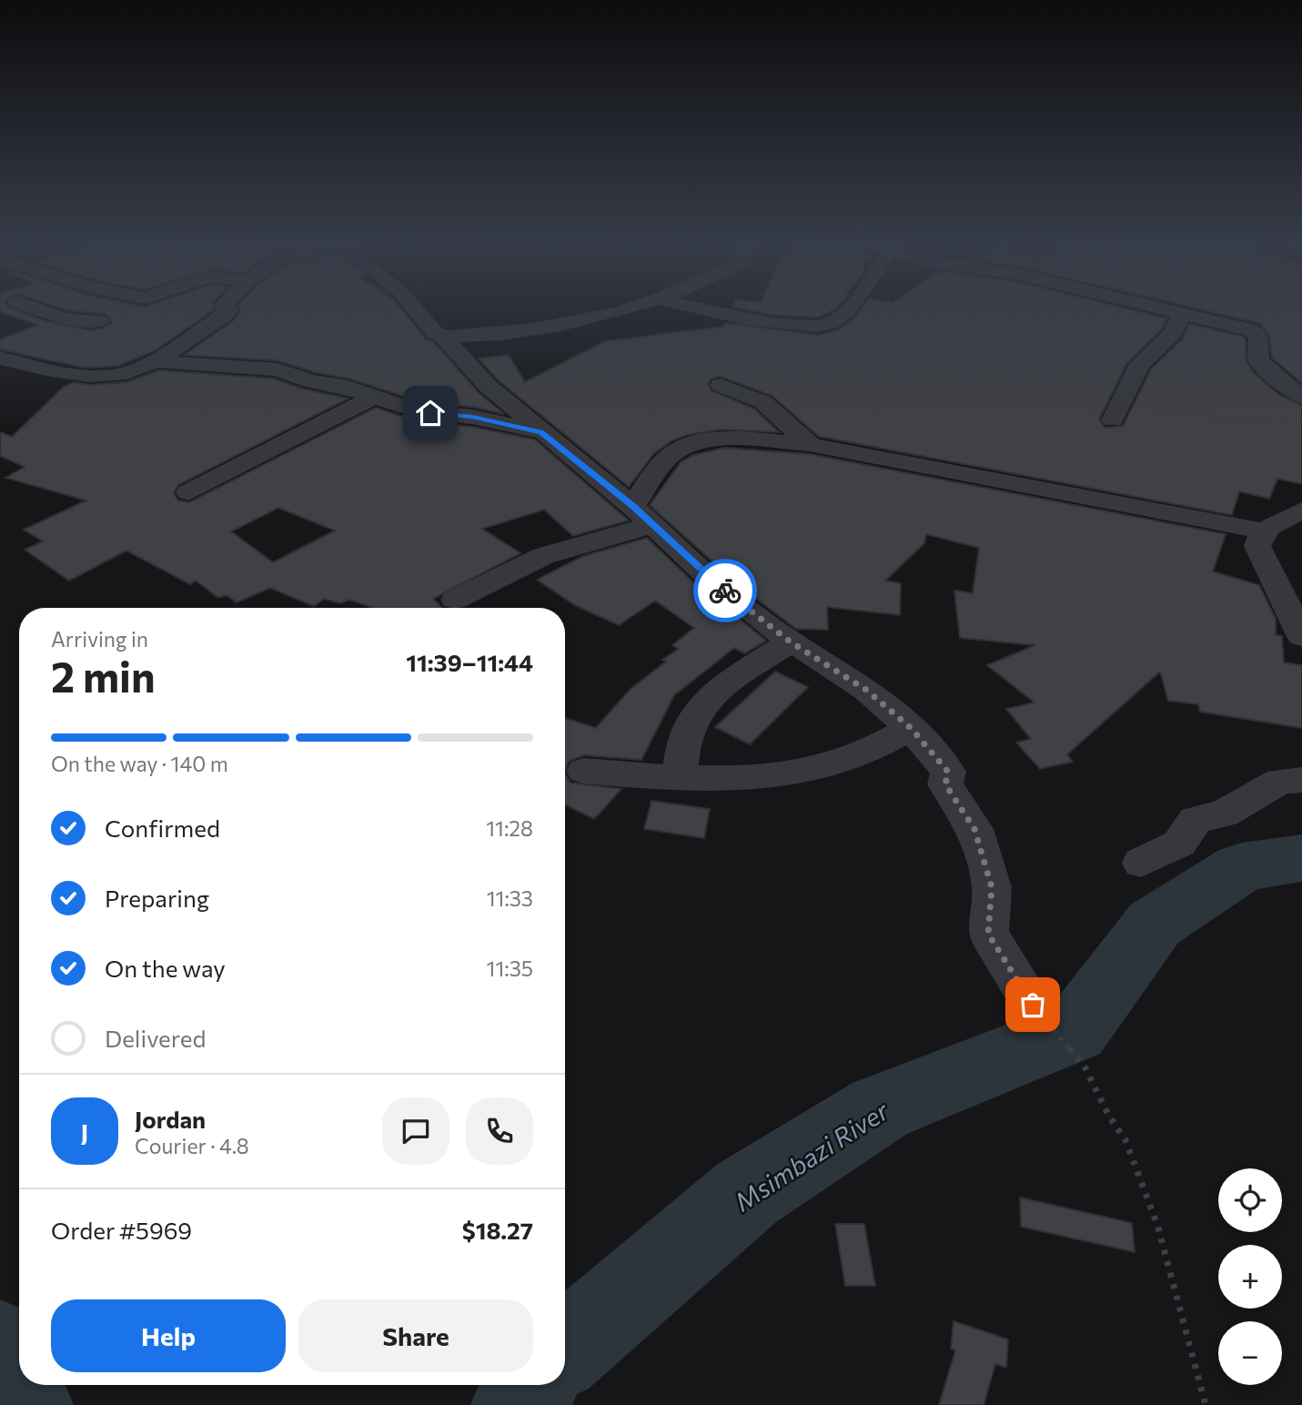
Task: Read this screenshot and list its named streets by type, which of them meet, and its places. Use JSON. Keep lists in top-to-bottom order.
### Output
{
  "water": ["Msimbazi River"],
  "page": {
    "heading": ["2 min", "Arriving in", "11:39–11:44"],
    "panel": [
      "Jordan",
      "Courier · 4.8",
      "Order #5969",
      "$18.27"
    ],
    "bar": "On the way · 140 m",
    "list": [
      ["Confirmed", "11:28"],
      ["Preparing", "11:33"],
      ["On the way", "11:35"],
      "Delivered"
    ],
    "round": "J",
    "map_buttons": ["+", "−"],
    "buttons": ["Help", "Share"]
  }
}
